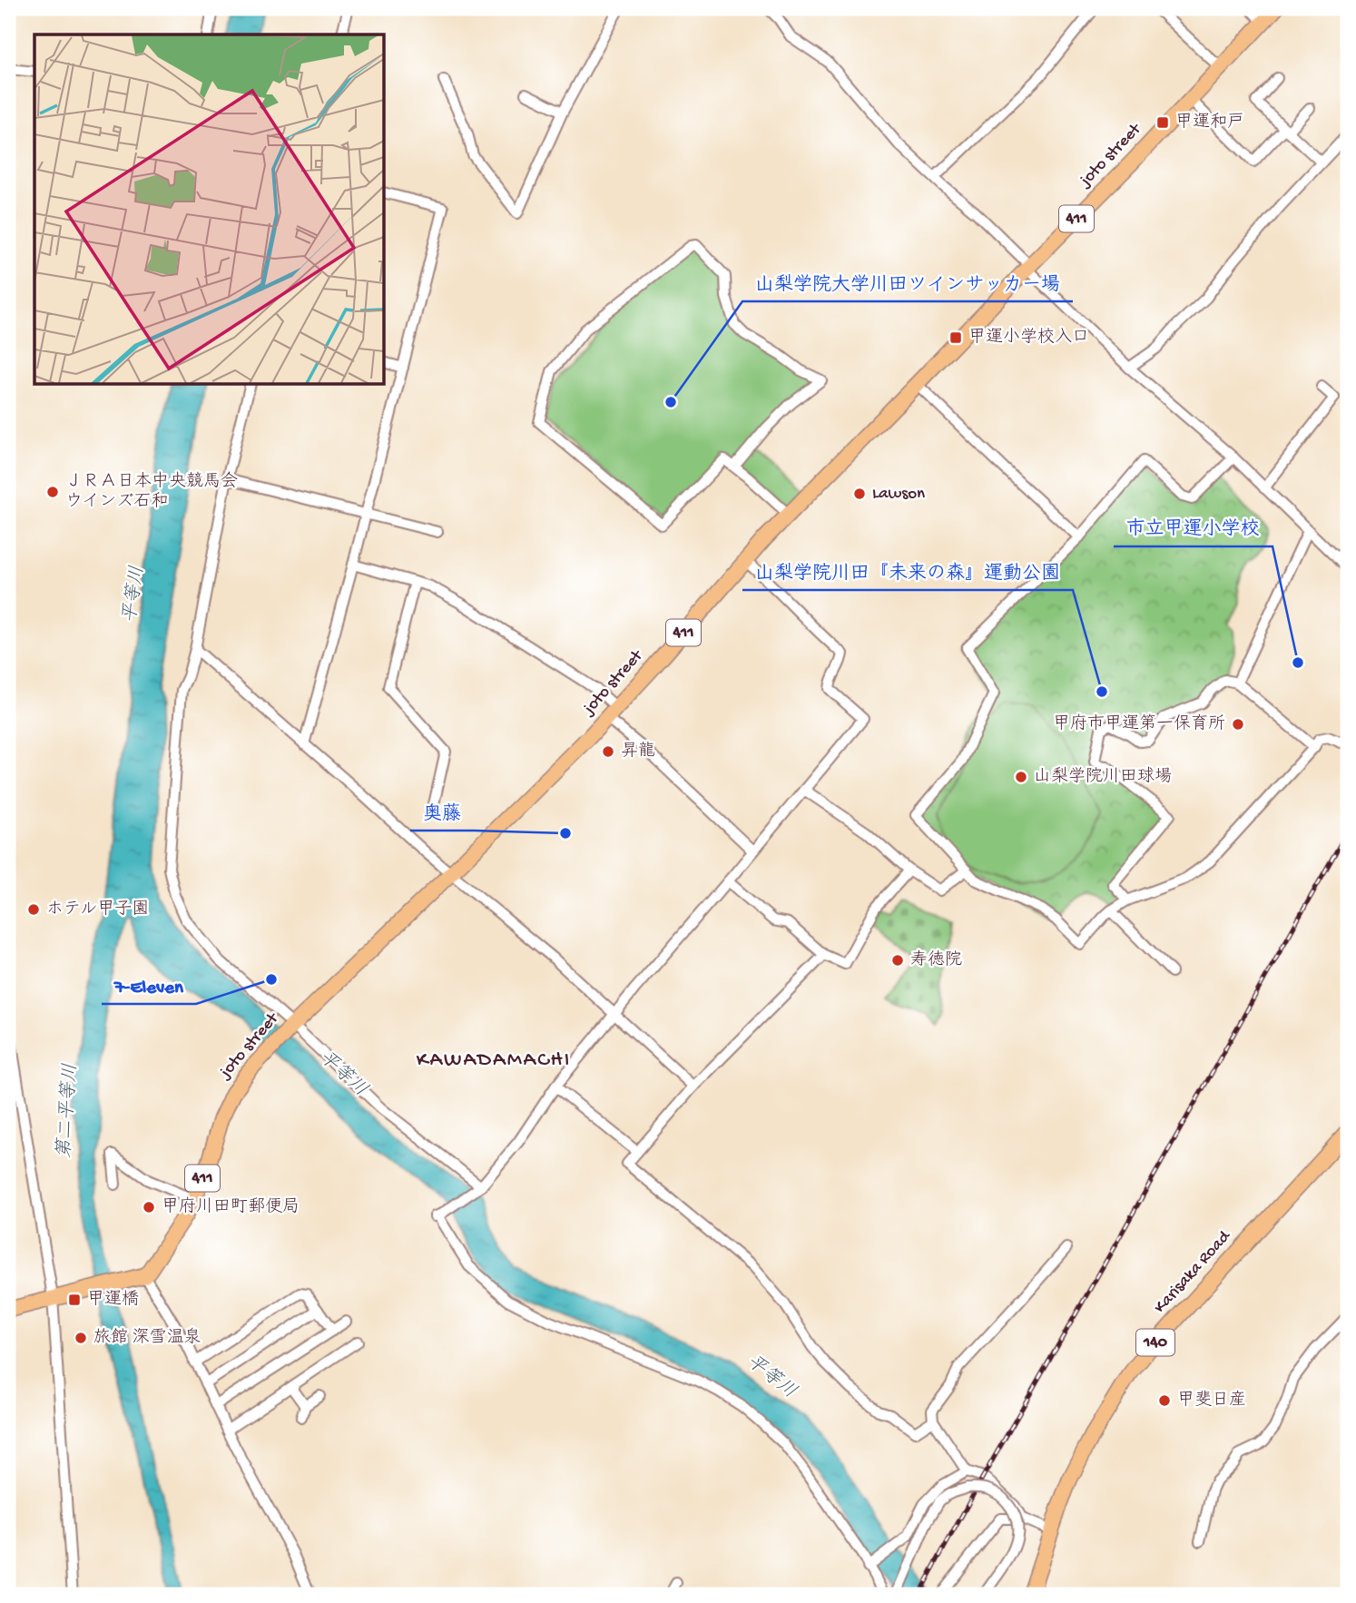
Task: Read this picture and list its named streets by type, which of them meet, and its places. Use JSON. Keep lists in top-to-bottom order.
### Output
{
  "streets": {
    "highway": [
      "joto street",
      "411",
      "Karisaka Road",
      "140"
    ]
  },
  "districts": ["KAWADAMACHI"],
  "water": ["平等川", "第二平等川"],
  "places": {
    "transit": ["甲運和戸", "甲運小学校入口", "甲運橋"],
    "other": [
      "山梨学院大学川田ツインサッカー場",
      "ＪＲＡ日本中央競馬会 ウインズ石和",
      "Lawson",
      "市立甲運小学校",
      "山梨学院川田『未来の森』運動公園",
      "甲府市甲運第一保育所",
      "昇龍",
      "山梨学院川田球場",
      "奥藤",
      "ホテル甲子園",
      "寿徳院",
      "7-Eleven",
      "甲府川田町郵便局",
      "旅館 深雪温泉",
      "甲斐日産"
    ]
  }
}
